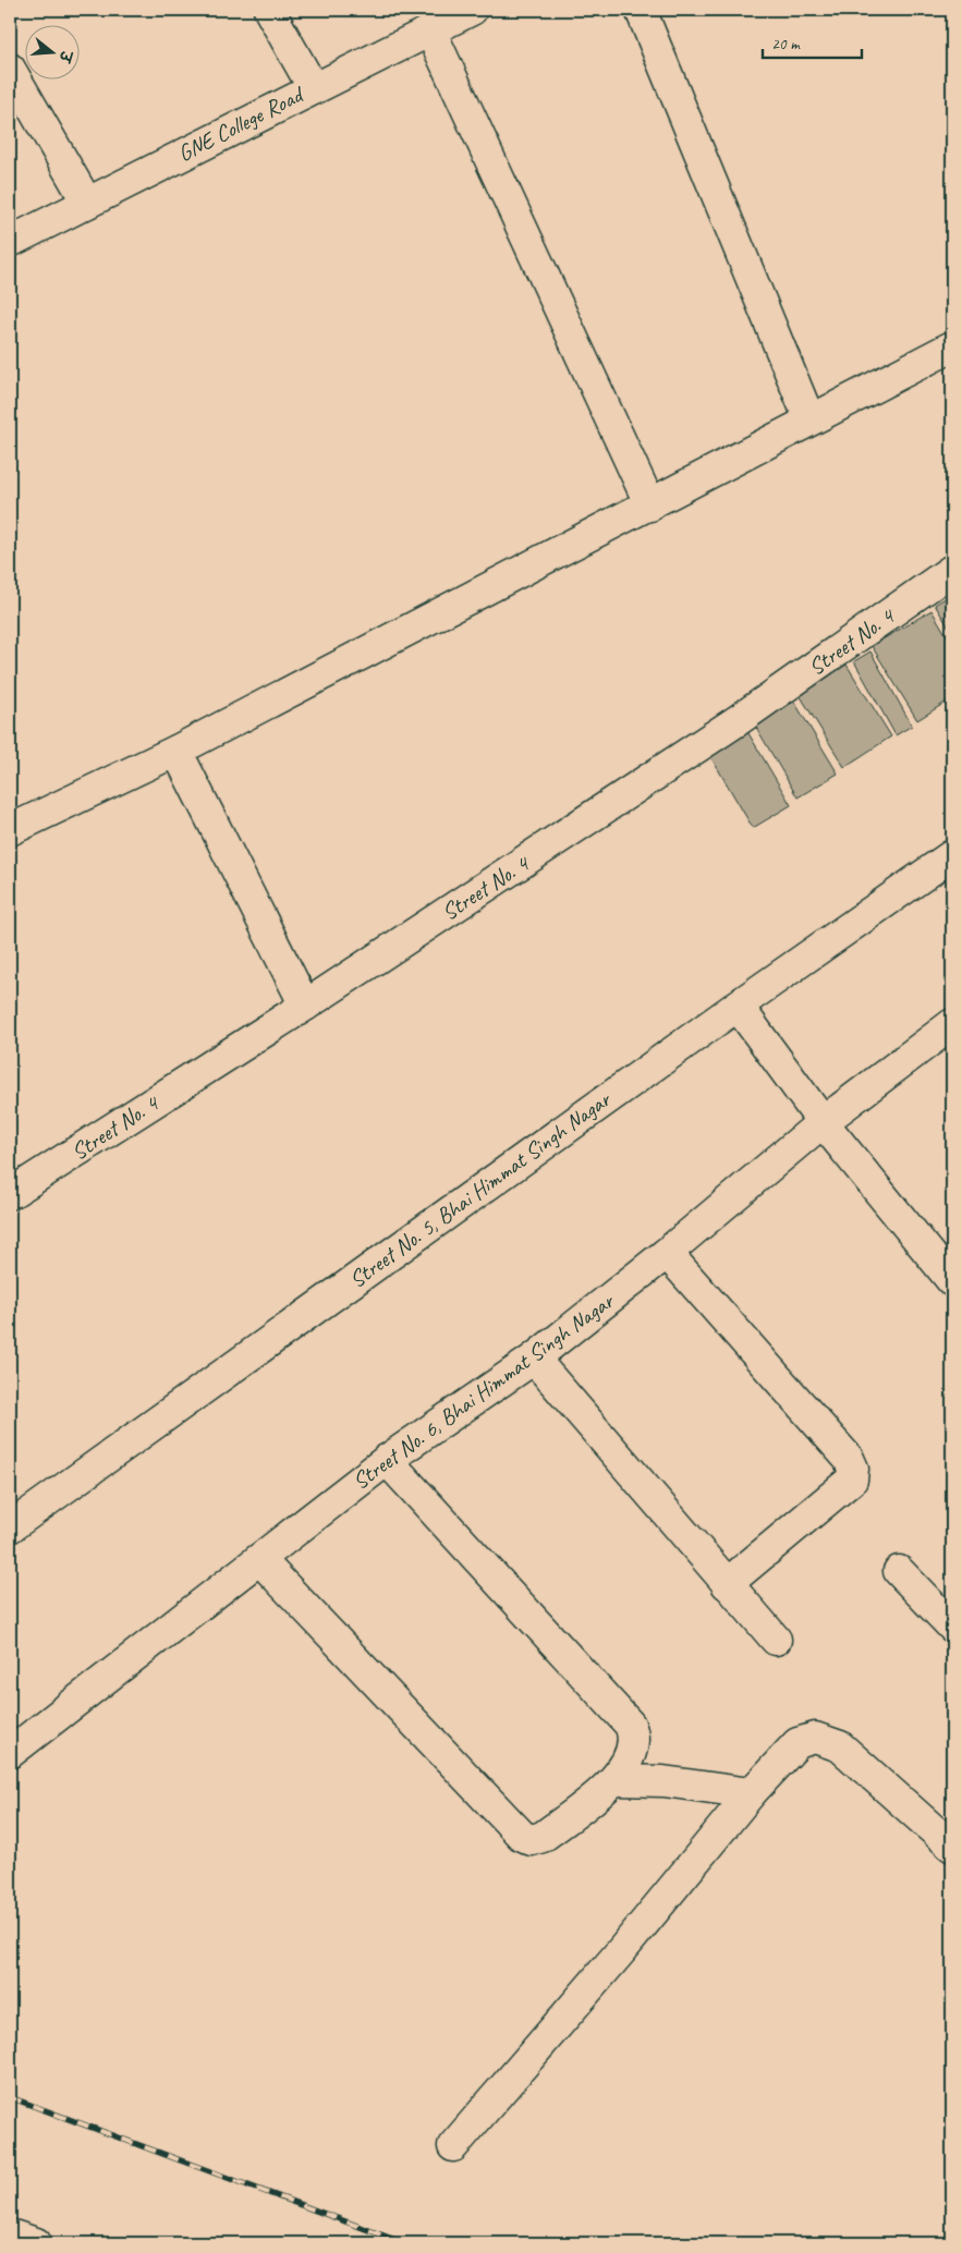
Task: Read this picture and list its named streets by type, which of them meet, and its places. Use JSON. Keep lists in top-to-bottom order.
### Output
{
  "streets": {
    "street": [
      "GNE College Road",
      "Street No. 4",
      "Street No. 5, Bhai Himmat Singh Nagar",
      "Street No. 6, Bhai Himmat Singh Nagar"
    ]
  },
  "scale_bar": "20 m",
  "north": "right"
}
